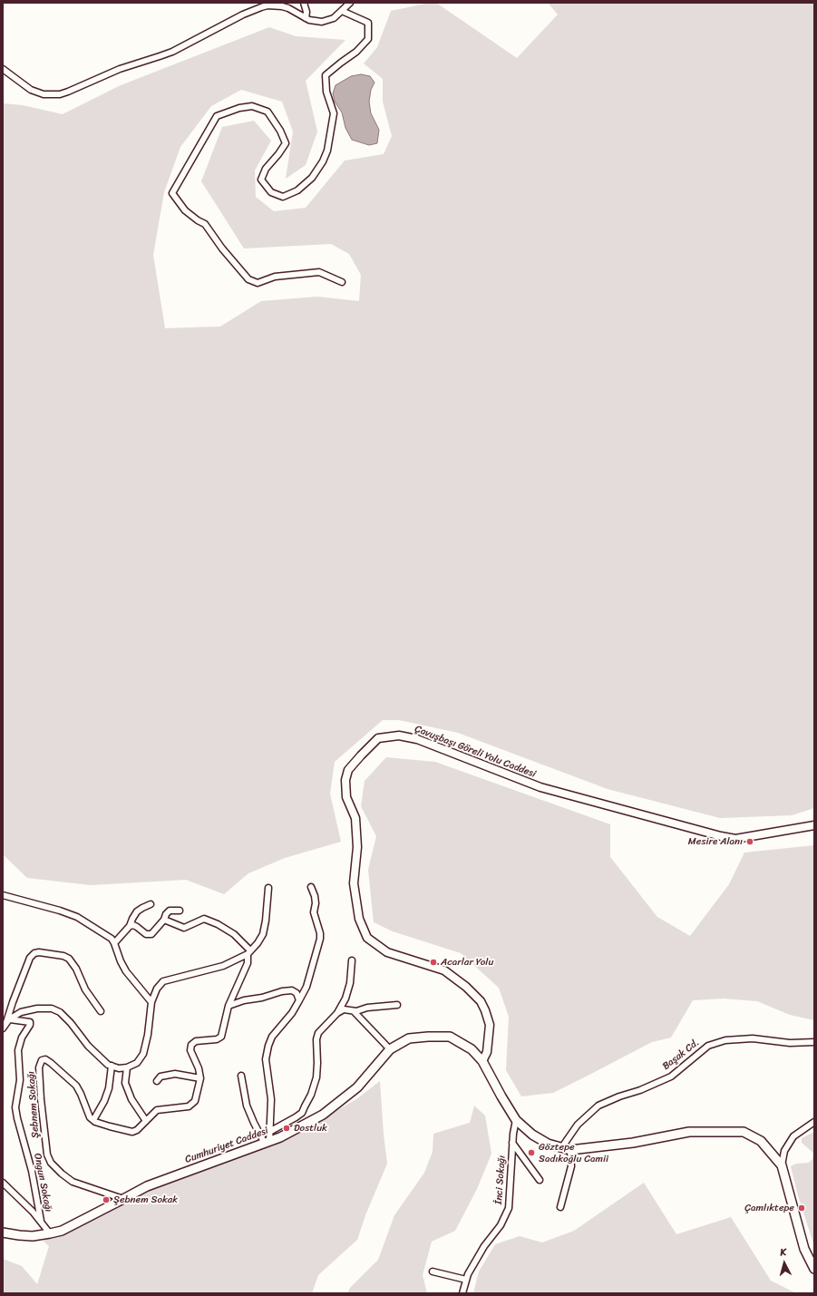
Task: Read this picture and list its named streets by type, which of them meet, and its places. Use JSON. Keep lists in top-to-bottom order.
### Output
{
  "streets": {
    "main road": ["Çavuşbaşı Göreli Yolu Caddesi", "Cumhuriyet Caddesi"],
    "street": [
      "Başak Cd.",
      "Şebnem Sokağı",
      "İnci Sokağı",
      "Ongun Sokağı"
    ]
  },
  "crossings": [
    ["Çavuşbaşı Göreli Yolu Caddesi", "Cumhuriyet Caddesi"],
    ["Başak Cd.", "Cumhuriyet Caddesi"],
    ["Şebnem Sokağı", "Cumhuriyet Caddesi"],
    ["Cumhuriyet Caddesi", "İnci Sokağı"]
  ],
  "places": [
    "Mesire Alanı",
    "Acarlar Yolu",
    "Dostluk",
    "Göztepe Sadıkoğlu Camii",
    "Şebnem Sokak",
    "Çamlıktepe"
  ],
  "north": "top"
}
